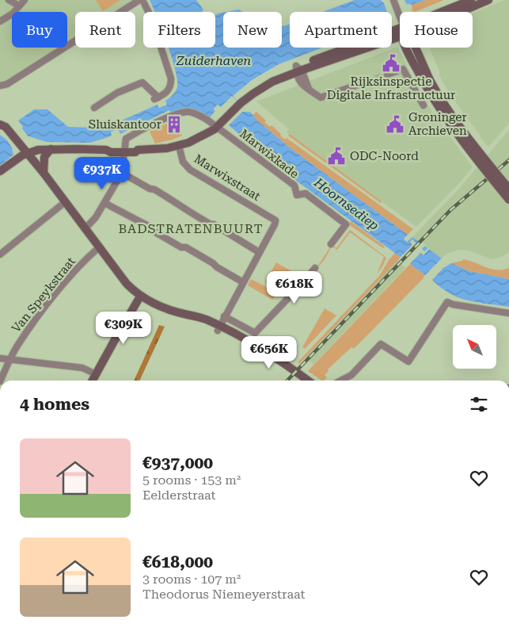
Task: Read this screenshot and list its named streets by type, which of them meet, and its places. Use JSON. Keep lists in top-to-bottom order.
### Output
{
  "streets": {
    "street": ["Marwixkade", "Marwixstraat", "Van Speykstraat"]
  },
  "districts": ["BADSTRATENBUURT"],
  "water": ["Zuiderhaven", "Hoornsediep"],
  "places": {
    "public building": ["Rijksinspectie Digitale Infrastructuur", "Groninger Archieven", "ODC-Noord"],
    "building": ["Sluiskantoor"]
  },
  "north": "top left",
  "page": {
    "chip": [
      "Buy",
      "Rent",
      "Filters",
      "New",
      "Apartment",
      "House"
    ],
    "price": [
      "€937K",
      "€618K",
      "€309K",
      "€656K"
    ],
    "heading": "4 homes",
    "list": [
      {
        "name": "€937,000",
        "note": "5 rooms · 153 m² · Eelderstraat"
      },
      {
        "name": "€618,000",
        "note": "3 rooms · 107 m² · Theodorus Niemeyerstraat"
      }
    ]
  }
}
